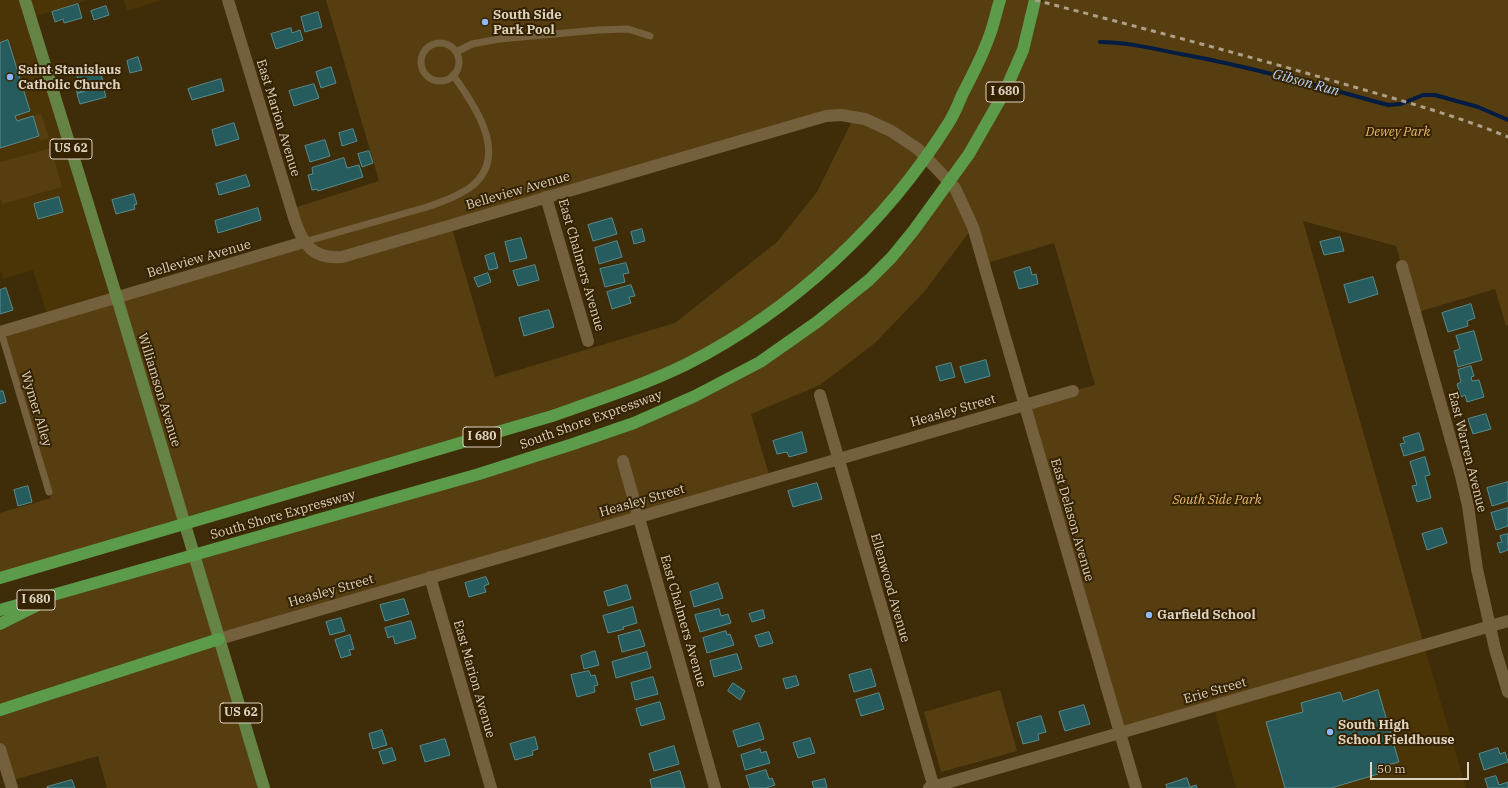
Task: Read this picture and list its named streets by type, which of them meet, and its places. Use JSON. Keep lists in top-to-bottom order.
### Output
{
  "streets": {
    "highway": ["I 680", "South Shore Expressway"],
    "main road": ["US 62", "Williamson Avenue"],
    "street": [
      "East Marion Avenue",
      "Belleview Avenue",
      "East Chalmers Avenue",
      "Heasley Street",
      "East Warren Avenue",
      "East Delason Avenue",
      "Ellenwood Avenue",
      "Erie Street"
    ],
    "lane": ["Wymer Alley"]
  },
  "crossings": [
    ["East Marion Avenue", "Belleview Avenue"],
    ["East Marion Avenue", "Heasley Street"],
    ["Belleview Avenue", "East Chalmers Avenue"],
    ["Belleview Avenue", "Williamson Avenue"],
    ["Belleview Avenue", "Wymer Alley"],
    ["Belleview Avenue", "East Delason Avenue"],
    ["East Chalmers Avenue", "Heasley Street"],
    ["Williamson Avenue", "Heasley Street"],
    ["Heasley Street", "East Delason Avenue"],
    ["Heasley Street", "Ellenwood Avenue"],
    ["East Warren Avenue", "Erie Street"],
    ["East Delason Avenue", "Erie Street"],
    ["Ellenwood Avenue", "Erie Street"]
  ],
  "water": ["Gibson Run"],
  "parks": ["Dewey Park", "South Side Park"],
  "places": [
    "South Side Park Pool",
    "Saint Stanislaus Catholic Church",
    "Garfield School",
    "South High School Fieldhouse"
  ],
  "scale_bar": "50 m"
}
